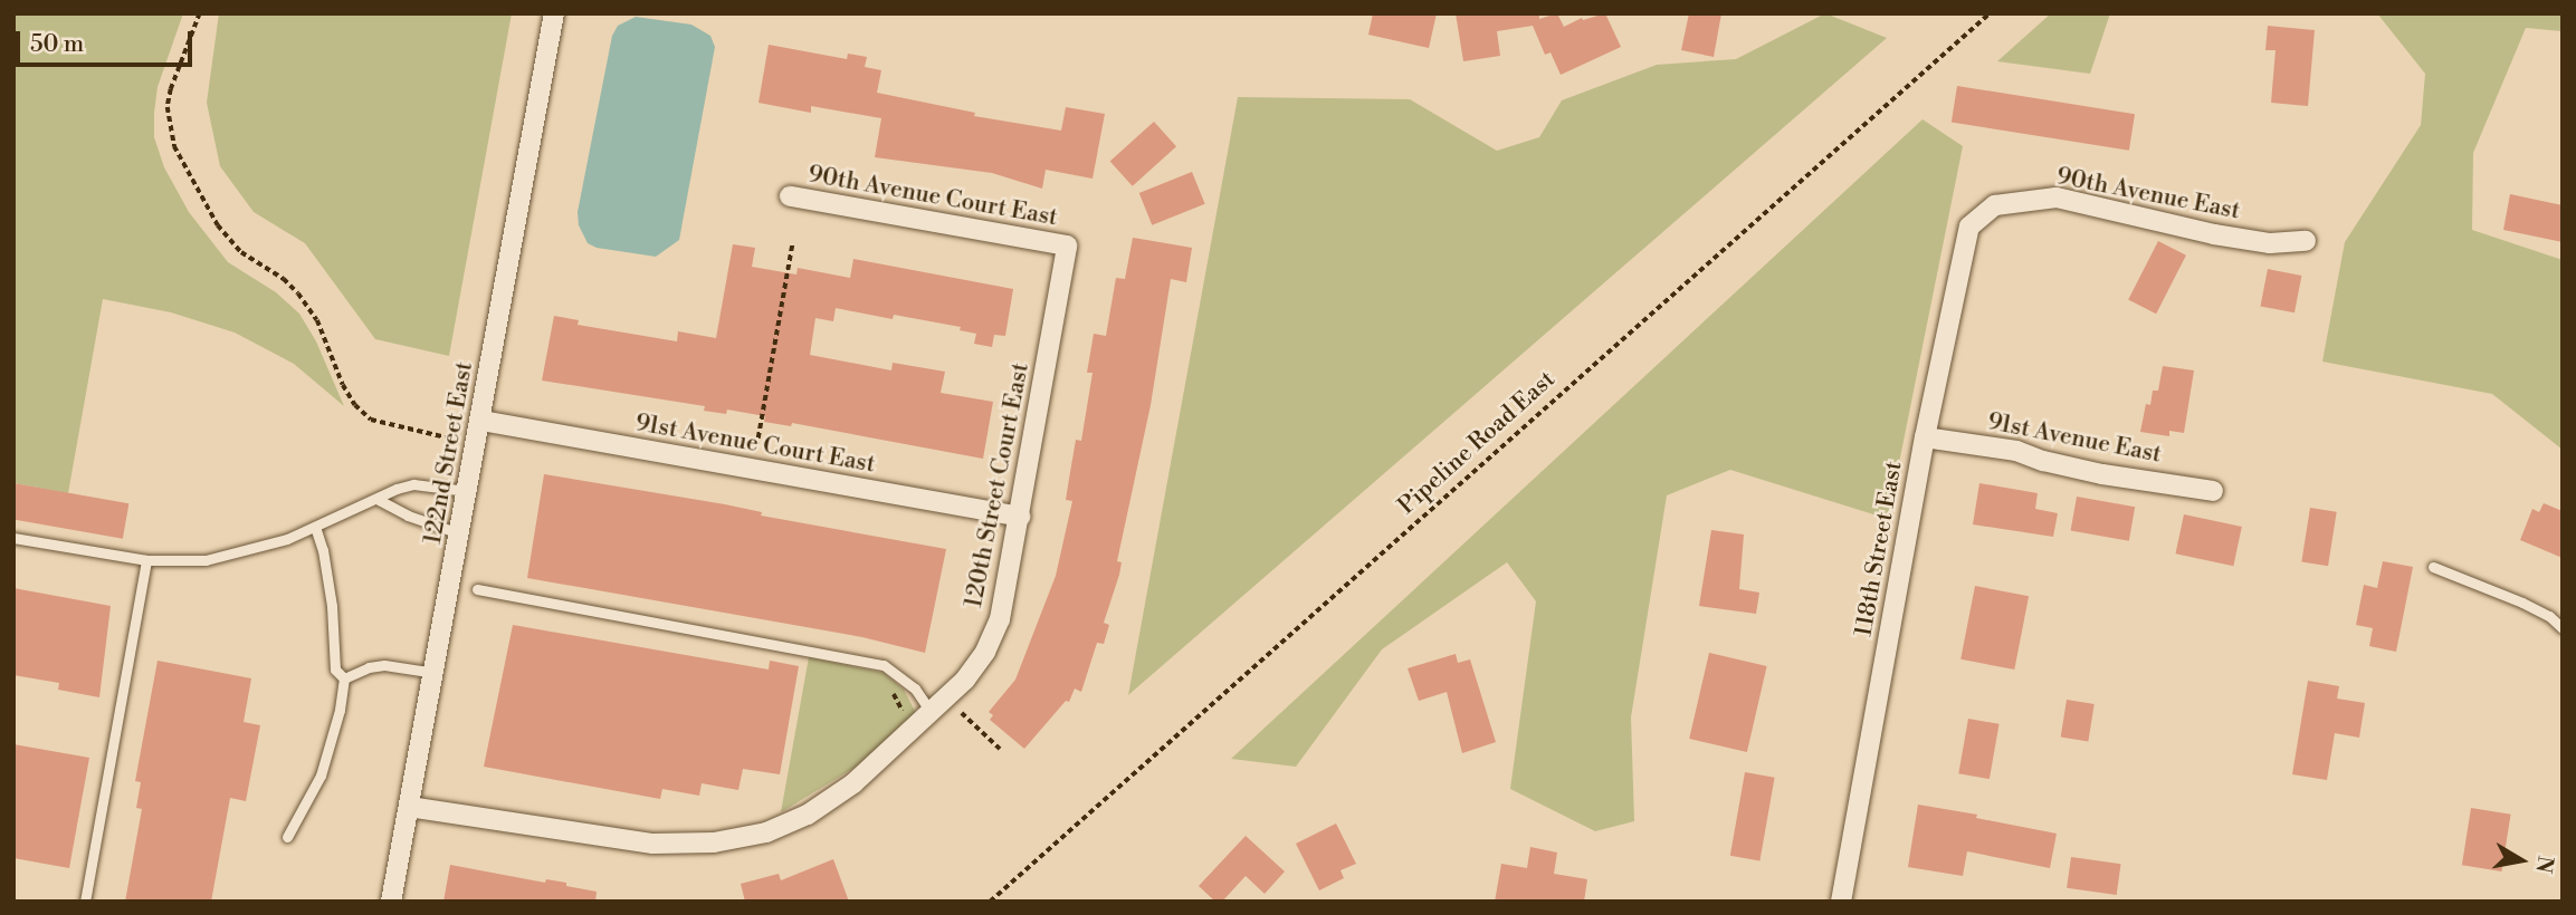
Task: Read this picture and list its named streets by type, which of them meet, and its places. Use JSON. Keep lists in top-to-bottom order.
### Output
{
  "streets": {
    "street": [
      "90th Avenue East",
      "90th Avenue Court East",
      "91st Avenue East",
      "91st Avenue Court East",
      "122nd Street East",
      "120th Street Court East",
      "118th Street East"
    ],
    "path": ["Pipeline Road East"]
  },
  "crossings": [
    ["90th Avenue East", "118th Street East"],
    ["90th Avenue Court East", "120th Street Court East"],
    ["91st Avenue East", "118th Street East"],
    ["91st Avenue Court East", "122nd Street East"],
    ["91st Avenue Court East", "120th Street Court East"],
    ["122nd Street East", "120th Street Court East"]
  ],
  "scale_bar": "50 m",
  "north": "right"
}
